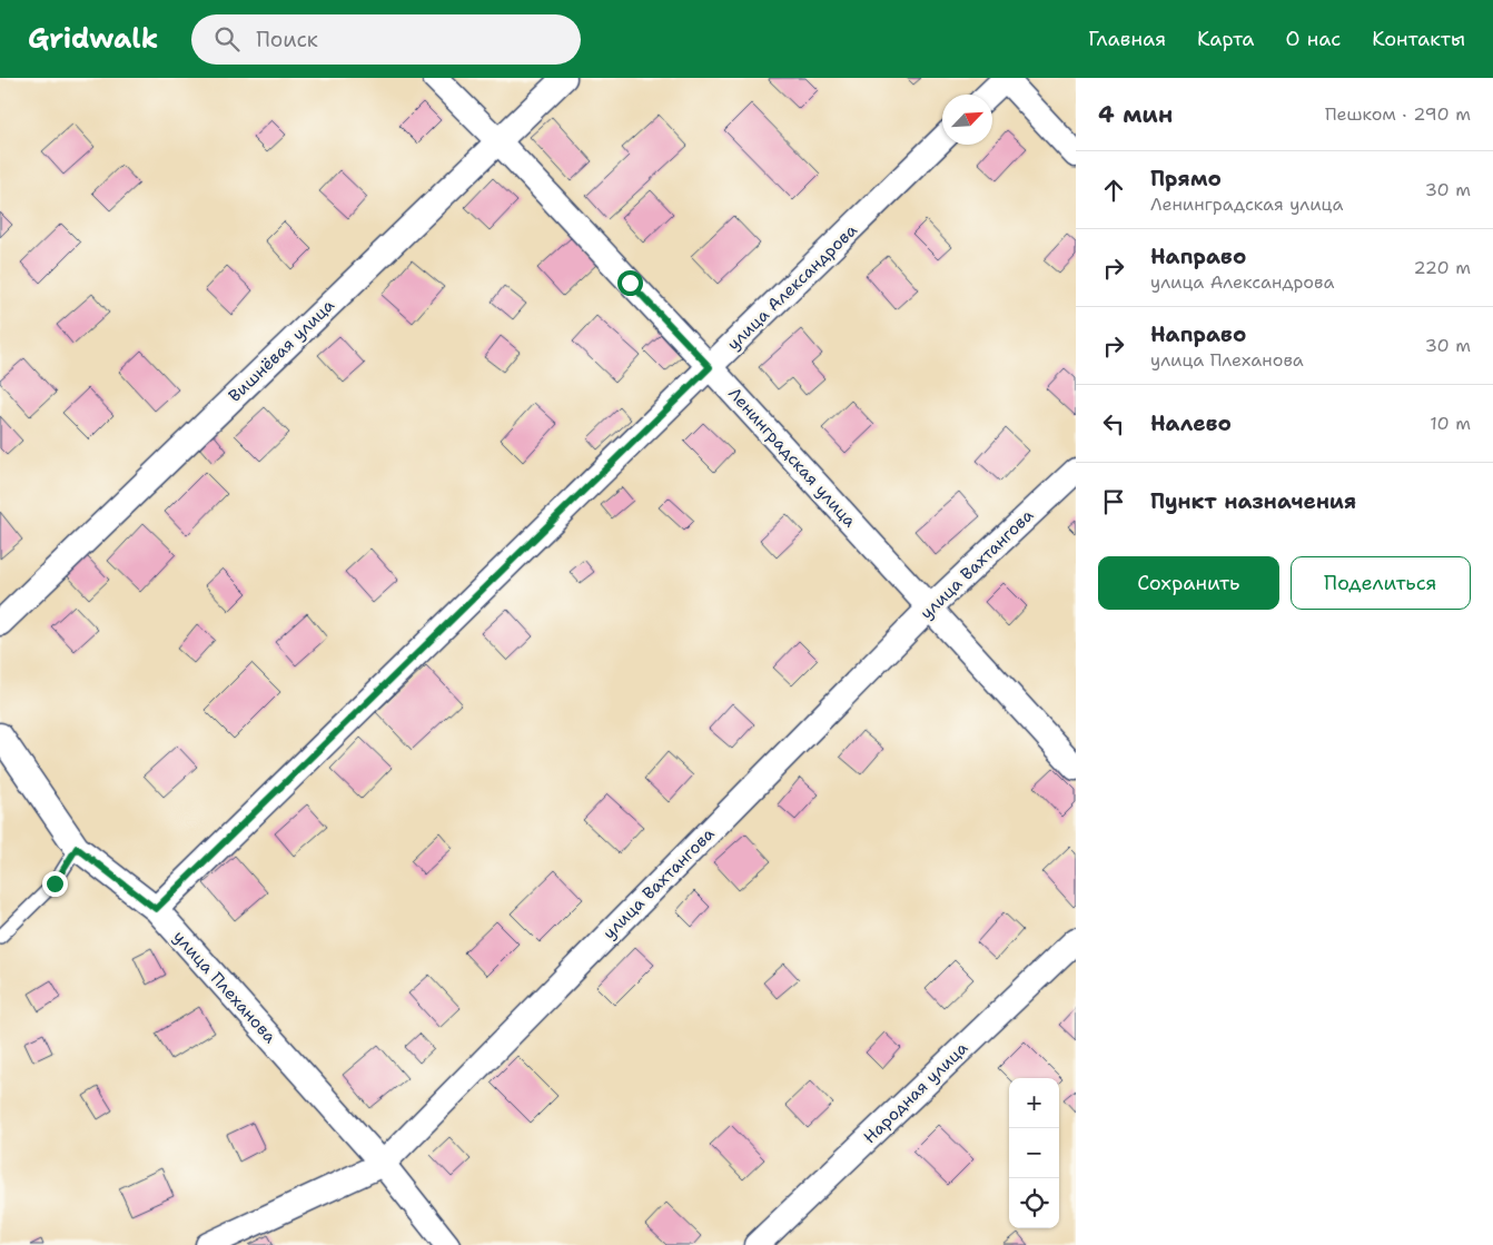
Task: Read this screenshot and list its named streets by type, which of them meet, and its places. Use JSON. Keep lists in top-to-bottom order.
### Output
{
  "streets": {
    "street": [
      "улица Александрова",
      "Вишнёвая улица",
      "Ленинградская улица",
      "улица Вахтангова",
      "улица Плеханова",
      "Народная улица"
    ]
  },
  "crossings": [
    ["улица Александрова", "Ленинградская улица"],
    ["улица Александрова", "улица Плеханова"],
    ["Вишнёвая улица", "Ленинградская улица"],
    ["Ленинградская улица", "улица Вахтангова"],
    ["улица Вахтангова", "улица Плеханова"]
  ],
  "north": "top right",
  "page": {
    "header": "Gridwalk",
    "search": "Поиск",
    "nav": [
      "Главная",
      "Карта",
      "О нас",
      "Контакты"
    ],
    "heading": ["4 мин", "Пешком · 290 m"],
    "list": [
      ["Прямо", "Ленинградская улица", "30 m"],
      ["Направо", "улица Александрова", "220 m"],
      ["Направо", "улица Плеханова", "30 m"],
      ["Налево", "10 m"],
      "Пункт назначения"
    ],
    "buttons": ["Сохранить", "Поделиться"],
    "map_buttons": ["+", "−"]
  }
}
